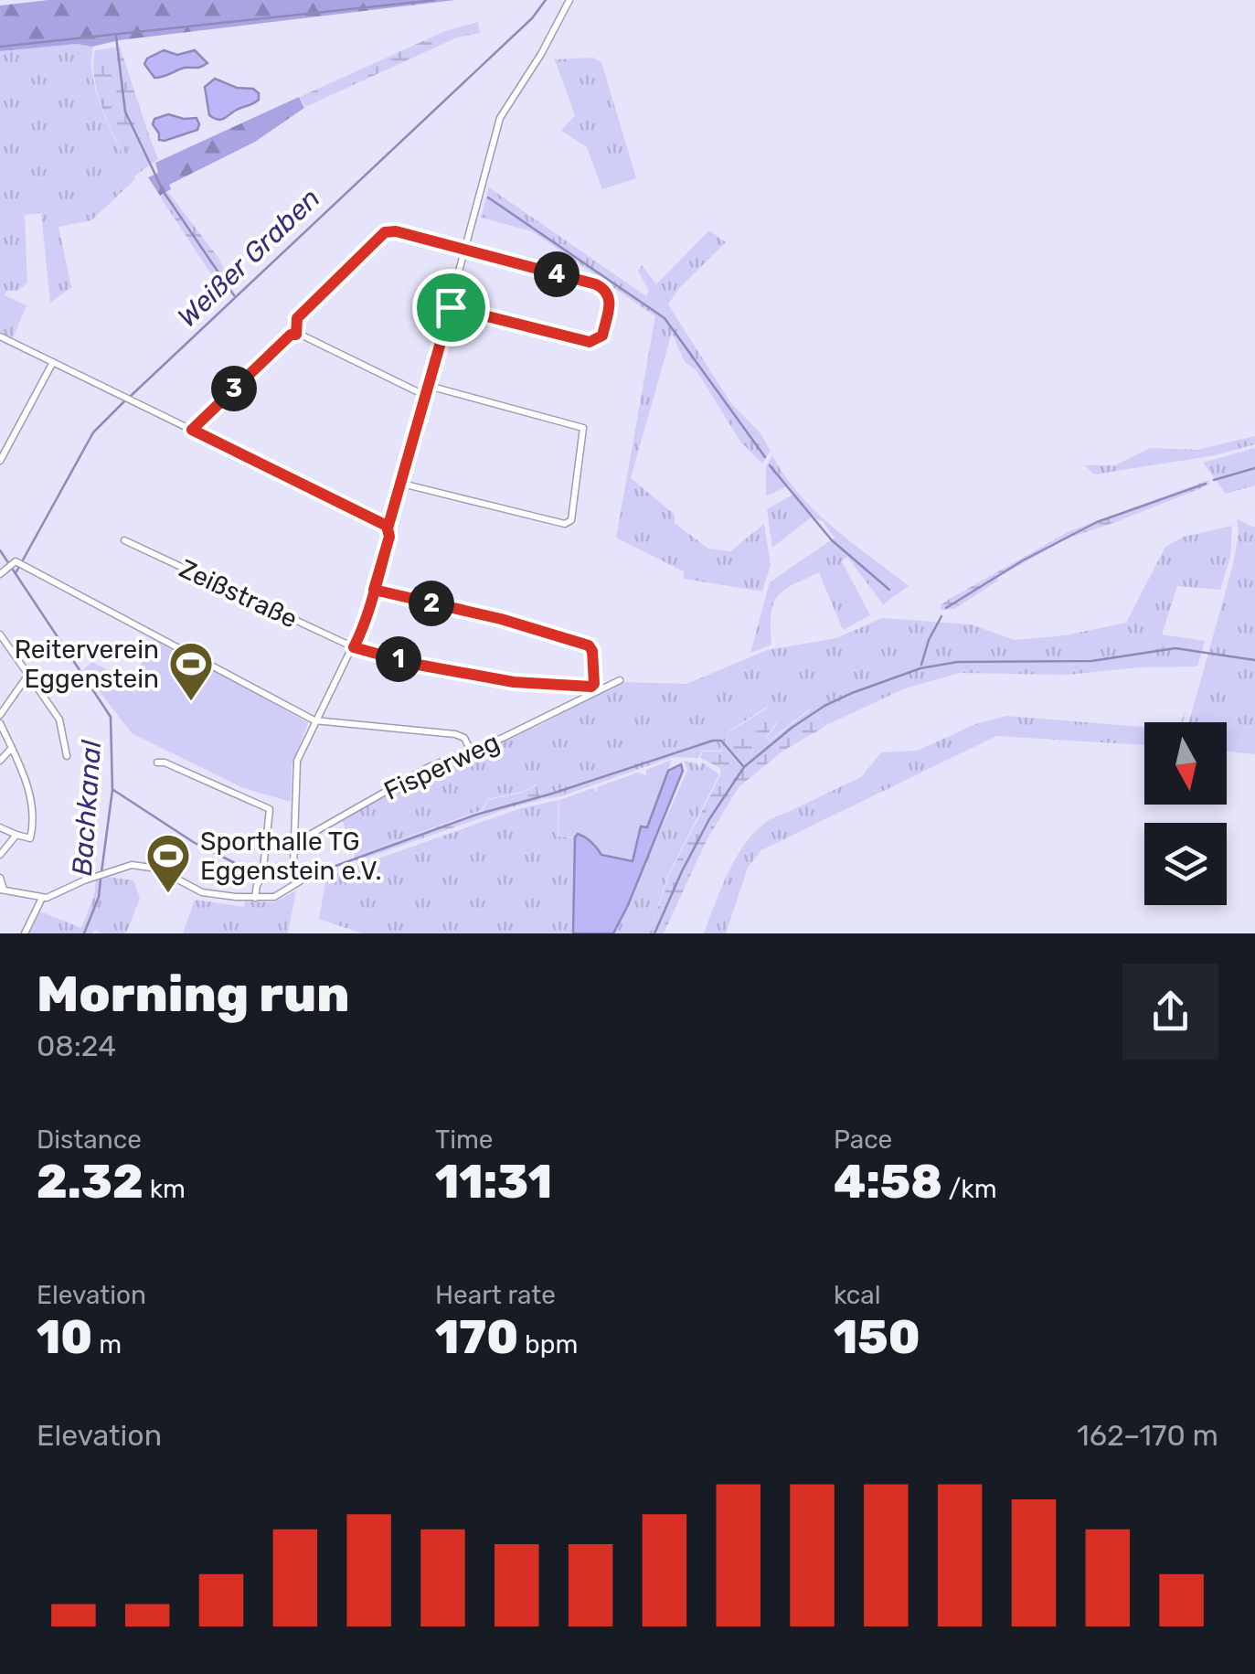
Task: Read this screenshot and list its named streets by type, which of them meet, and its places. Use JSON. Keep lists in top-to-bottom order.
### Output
{
  "streets": {
    "street": ["Zeißstraße", "Fisperweg"]
  },
  "water": ["Weißer Graben", "Bachkanal"],
  "places": {
    "sports": ["Reiterverein Eggenstein", "Sporthalle TG Eggenstein e.V."]
  },
  "north": "bottom",
  "page": {
    "pins": [
      "4",
      "3",
      "2",
      "1"
    ],
    "heading": ["Morning run", "08:24"],
    "stats": [
      ["Distance", "2.32 km"],
      ["Time", "11:31"],
      ["Pace", "4:58 /km"],
      ["Elevation", "10 m"],
      ["Heart rate", "170 bpm"],
      ["kcal", "150"]
    ],
    "chart": ["Elevation", "162–170 m"]
  }
}
